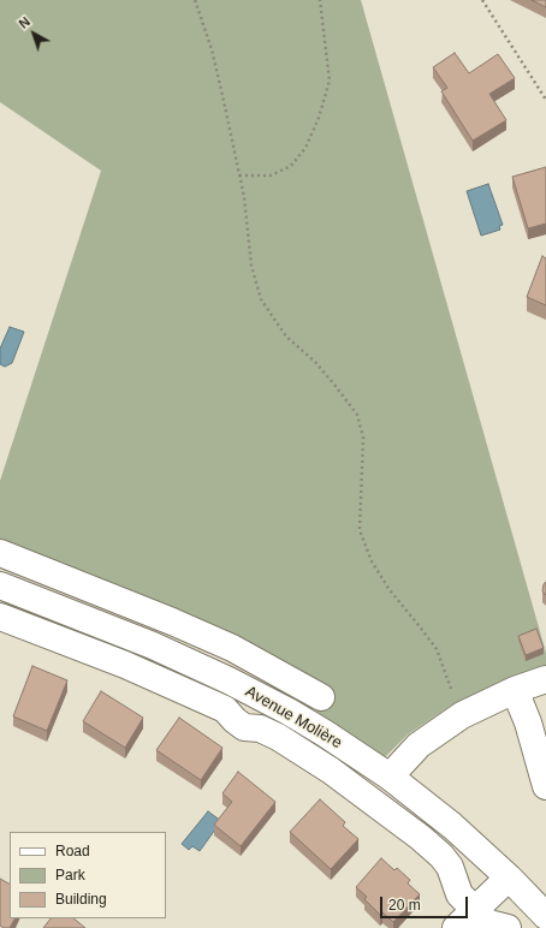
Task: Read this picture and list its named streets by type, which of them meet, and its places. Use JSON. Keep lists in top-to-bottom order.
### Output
{
  "streets": {
    "street": ["Avenue Molière"]
  },
  "legend": ["Road", "Park", "Building"],
  "scale_bar": "20 m",
  "north": "top left"
}
